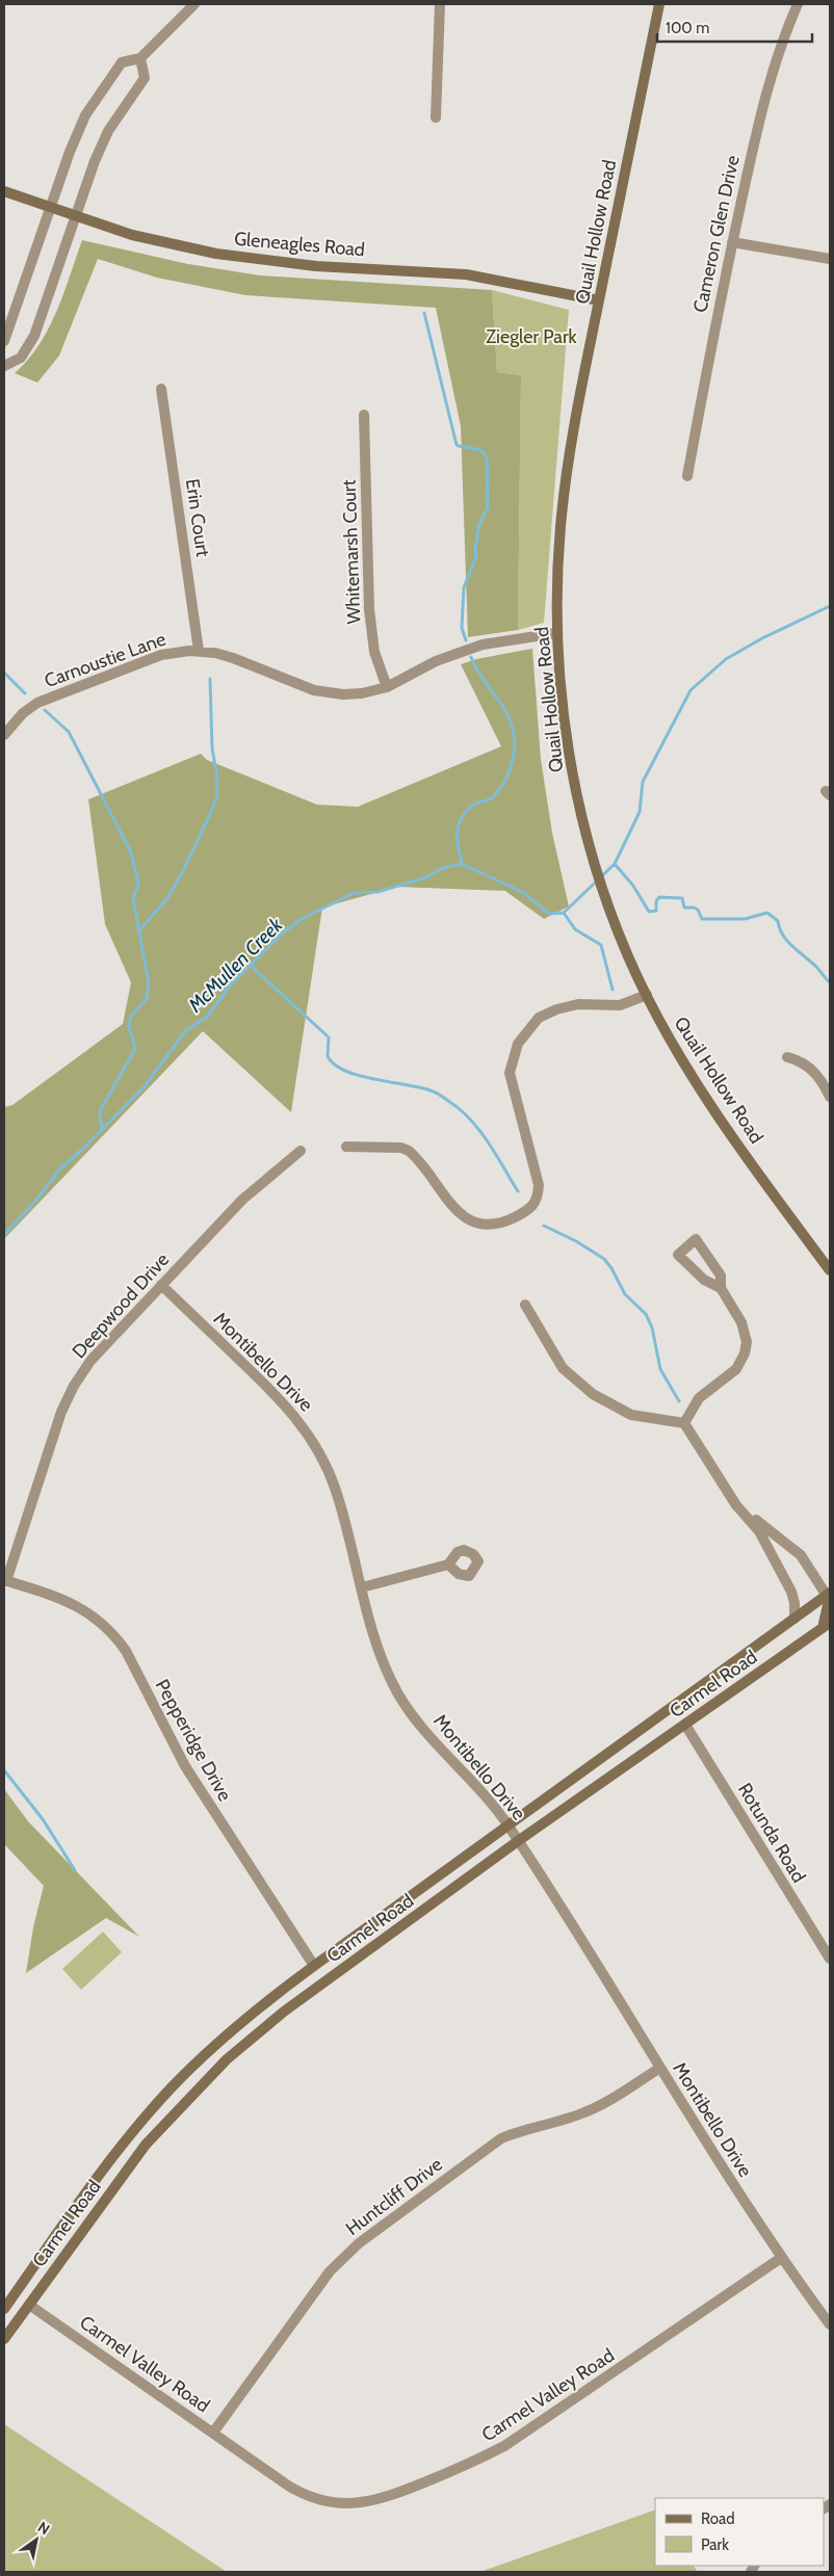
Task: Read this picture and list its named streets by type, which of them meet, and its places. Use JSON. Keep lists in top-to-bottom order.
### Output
{
  "streets": {
    "main road": ["Quail Hollow Road", "Gleneagles Road", "Carmel Road"],
    "street": [
      "Cameron Glen Drive",
      "Erin Court",
      "Whitemarsh Court",
      "Carnoustie Lane",
      "Deepwood Drive",
      "Montibello Drive",
      "Pepperidge Drive",
      "Rotunda Road",
      "Huntcliff Drive",
      "Carmel Valley Road"
    ]
  },
  "crossings": [
    ["Quail Hollow Road", "Gleneagles Road"],
    ["Quail Hollow Road", "Carnoustie Lane"],
    ["Erin Court", "Carnoustie Lane"],
    ["Whitemarsh Court", "Carnoustie Lane"],
    ["Deepwood Drive", "Montibello Drive"],
    ["Deepwood Drive", "Pepperidge Drive"],
    ["Montibello Drive", "Carmel Road"],
    ["Montibello Drive", "Huntcliff Drive"],
    ["Montibello Drive", "Carmel Valley Road"],
    ["Carmel Road", "Pepperidge Drive"],
    ["Carmel Road", "Rotunda Road"],
    ["Carmel Road", "Carmel Valley Road"],
    ["Huntcliff Drive", "Carmel Valley Road"]
  ],
  "water": ["McMullen Creek"],
  "parks": ["Ziegler Park"],
  "legend": ["Road", "Park"],
  "scale_bar": "100 m",
  "north": "top right"
}
